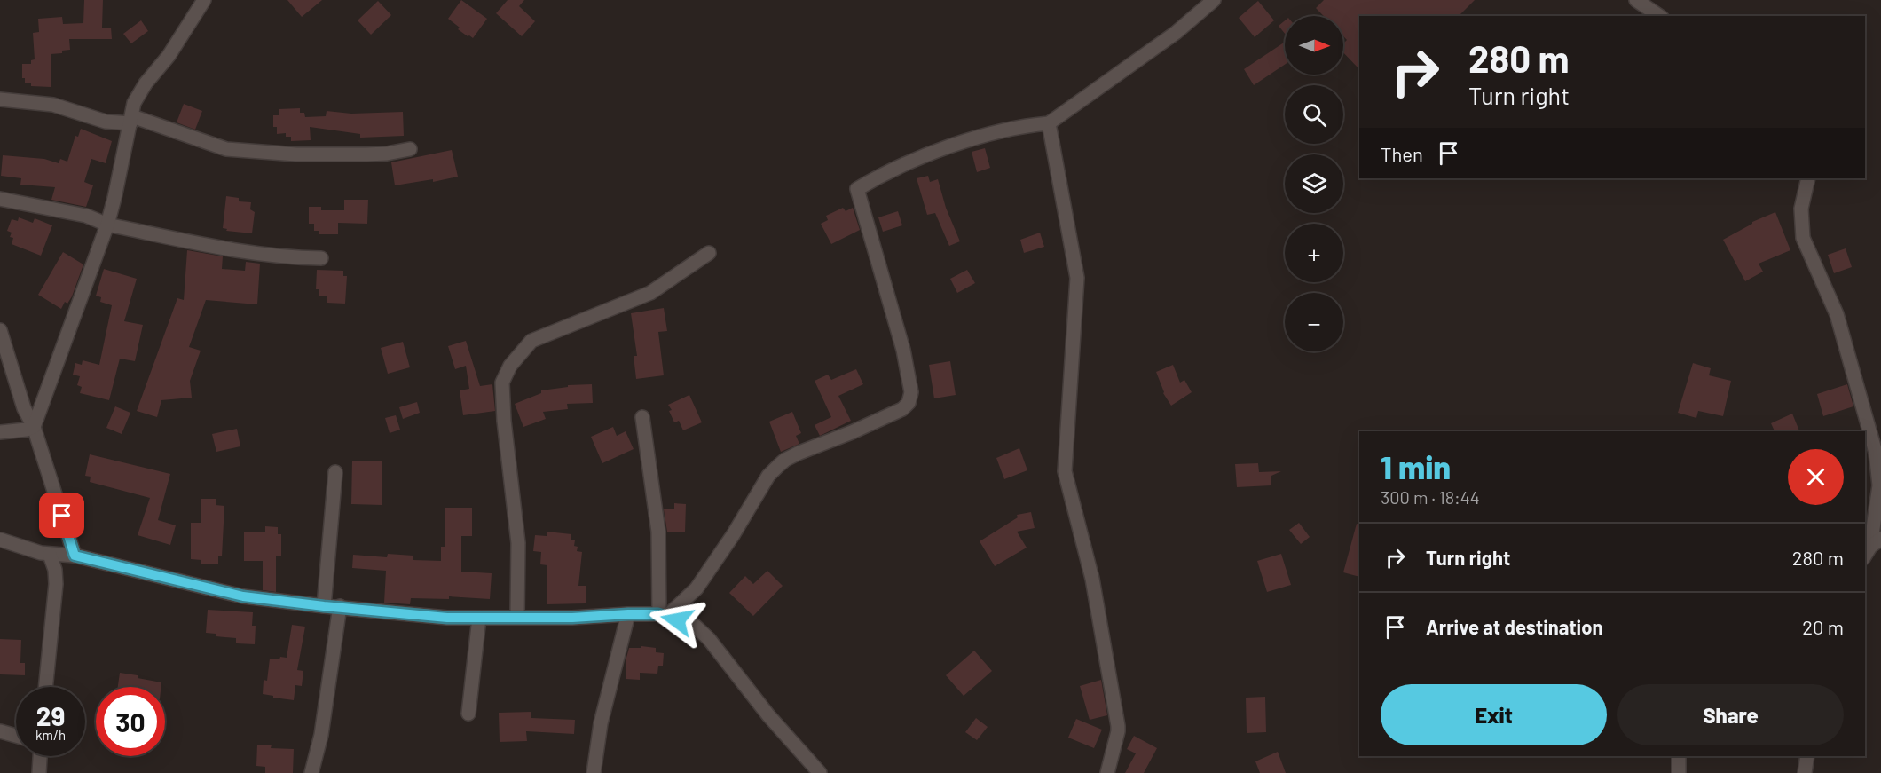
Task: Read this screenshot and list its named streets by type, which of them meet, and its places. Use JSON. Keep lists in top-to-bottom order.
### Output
{
  "north": "right",
  "page": {
    "map_buttons": ["+", "−"],
    "turn": ["280 m", "Turn right"],
    "then": "Then",
    "heading": ["1 min", "300 m · 18:44"],
    "list": [
      {
        "name": "Turn right",
        "value": "280 m"
      },
      {
        "name": "Arrive at destination",
        "value": "20 m"
      }
    ],
    "buttons": ["Exit", "Share"],
    "speed": "29 km/h",
    "limit": "30"
  }
}
